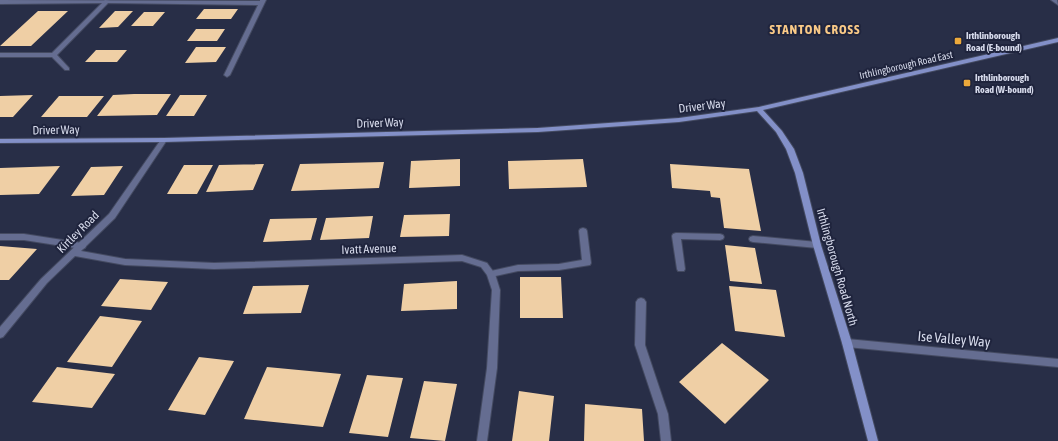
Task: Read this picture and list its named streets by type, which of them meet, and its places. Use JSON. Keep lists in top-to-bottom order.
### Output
{
  "streets": {
    "main road": ["Irthlingborough Road East", "Driver Way", "Irthlingborough Road North"],
    "street": ["Kirtley Road", "Ivatt Avenue", "Ise Valley Way"]
  },
  "crossings": [
    ["Irthlingborough Road East", "Driver Way"],
    ["Irthlingborough Road East", "Irthlingborough Road North"],
    ["Driver Way", "Kirtley Road"],
    ["Driver Way", "Irthlingborough Road North"],
    ["Kirtley Road", "Ivatt Avenue"],
    ["Irthlingborough Road North", "Ise Valley Way"]
  ],
  "districts": ["STANTON CROSS"],
  "places": {
    "transit": ["Irthlinborough Road (E-bound)", "Irthlinborough Road (W-bound)"]
  }
}
